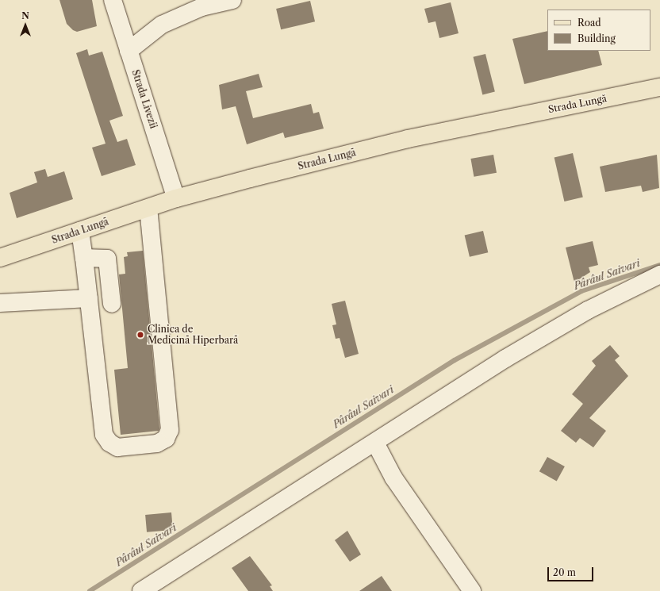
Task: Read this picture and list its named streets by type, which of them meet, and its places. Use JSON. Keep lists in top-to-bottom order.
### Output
{
  "streets": {
    "main road": ["Strada Lungă"],
    "street": ["Strada Livezii"]
  },
  "crossings": [
    ["Strada Livezii", "Strada Lungă"]
  ],
  "water": ["Pârâul Saivari"],
  "places": ["Clinica de Medicină Hiperbară"],
  "legend": ["Road", "Building"],
  "scale_bar": "20 m",
  "north": "top"
}
